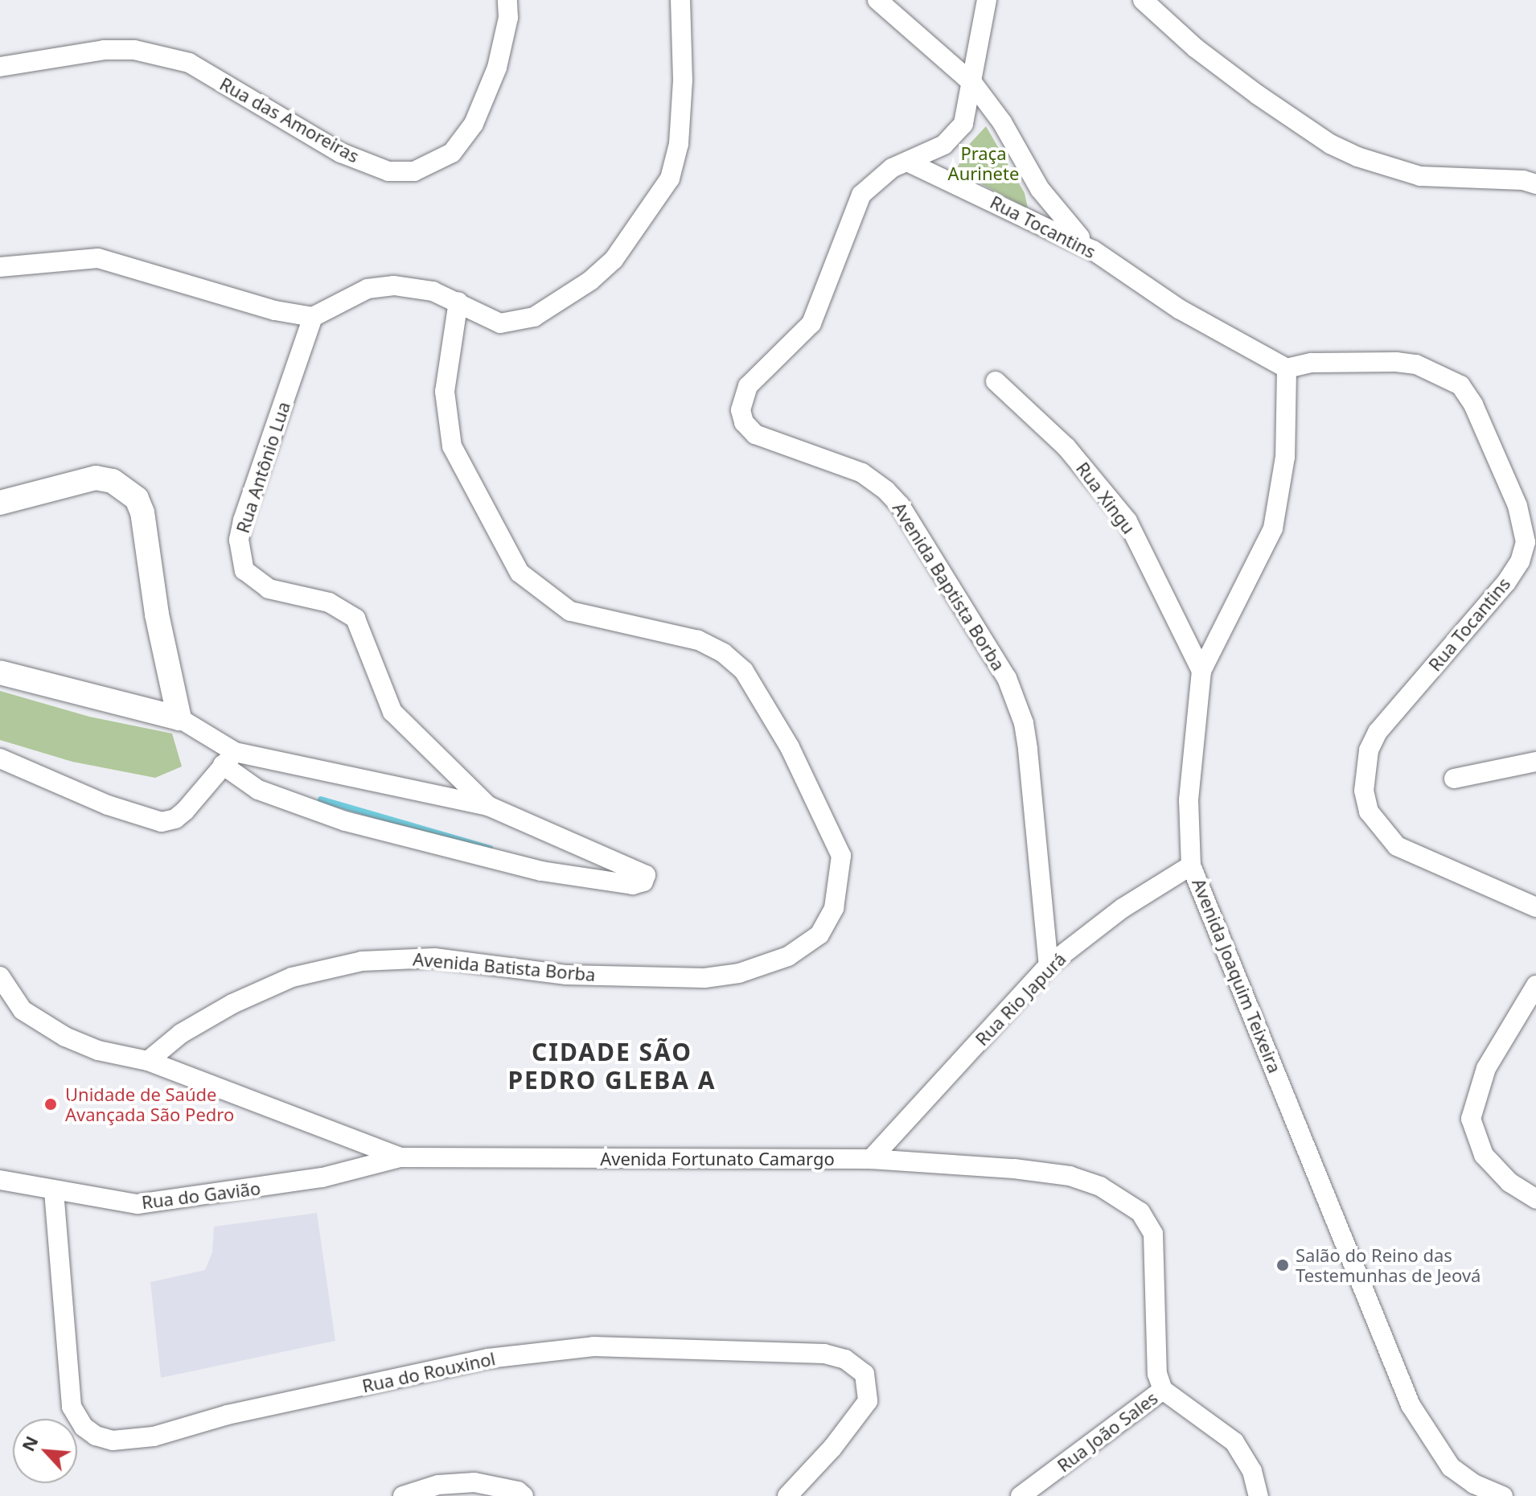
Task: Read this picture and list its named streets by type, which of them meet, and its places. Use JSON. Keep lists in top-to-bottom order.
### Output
{
  "streets": {
    "street": [
      "Rua das Amoreiras",
      "Rua Tocantins",
      "Rua Antônio Lua",
      "Rua Xingu",
      "Avenida Baptista Borba",
      "Avenida Batista Borba",
      "Avenida Joaquim Teixeira",
      "Rua Rio Japurá",
      "Avenida Fortunato Camargo",
      "Rua do Gavião",
      "Rua do Rouxinol",
      "Rua João Sales"
    ]
  },
  "crossings": [
    ["Rua Tocantins", "Avenida Baptista Borba"],
    ["Rua Tocantins", "Avenida Joaquim Teixeira"],
    ["Rua Xingu", "Avenida Joaquim Teixeira"],
    ["Avenida Baptista Borba", "Rua Rio Japurá"],
    ["Avenida Batista Borba", "Avenida Fortunato Camargo"],
    ["Avenida Joaquim Teixeira", "Rua Rio Japurá"],
    ["Rua Rio Japurá", "Avenida Fortunato Camargo"],
    ["Avenida Fortunato Camargo", "Rua do Gavião"],
    ["Avenida Fortunato Camargo", "Rua João Sales"],
    ["Rua do Gavião", "Rua do Rouxinol"]
  ],
  "districts": ["CIDADE SÃO PEDRO GLEBA A"],
  "parks": ["Praça Aurinete"],
  "places": ["Unidade de Saúde Avançada São Pedro", "Salão do Reino das Testemunhas de Jeová"],
  "north": "top left"
}
